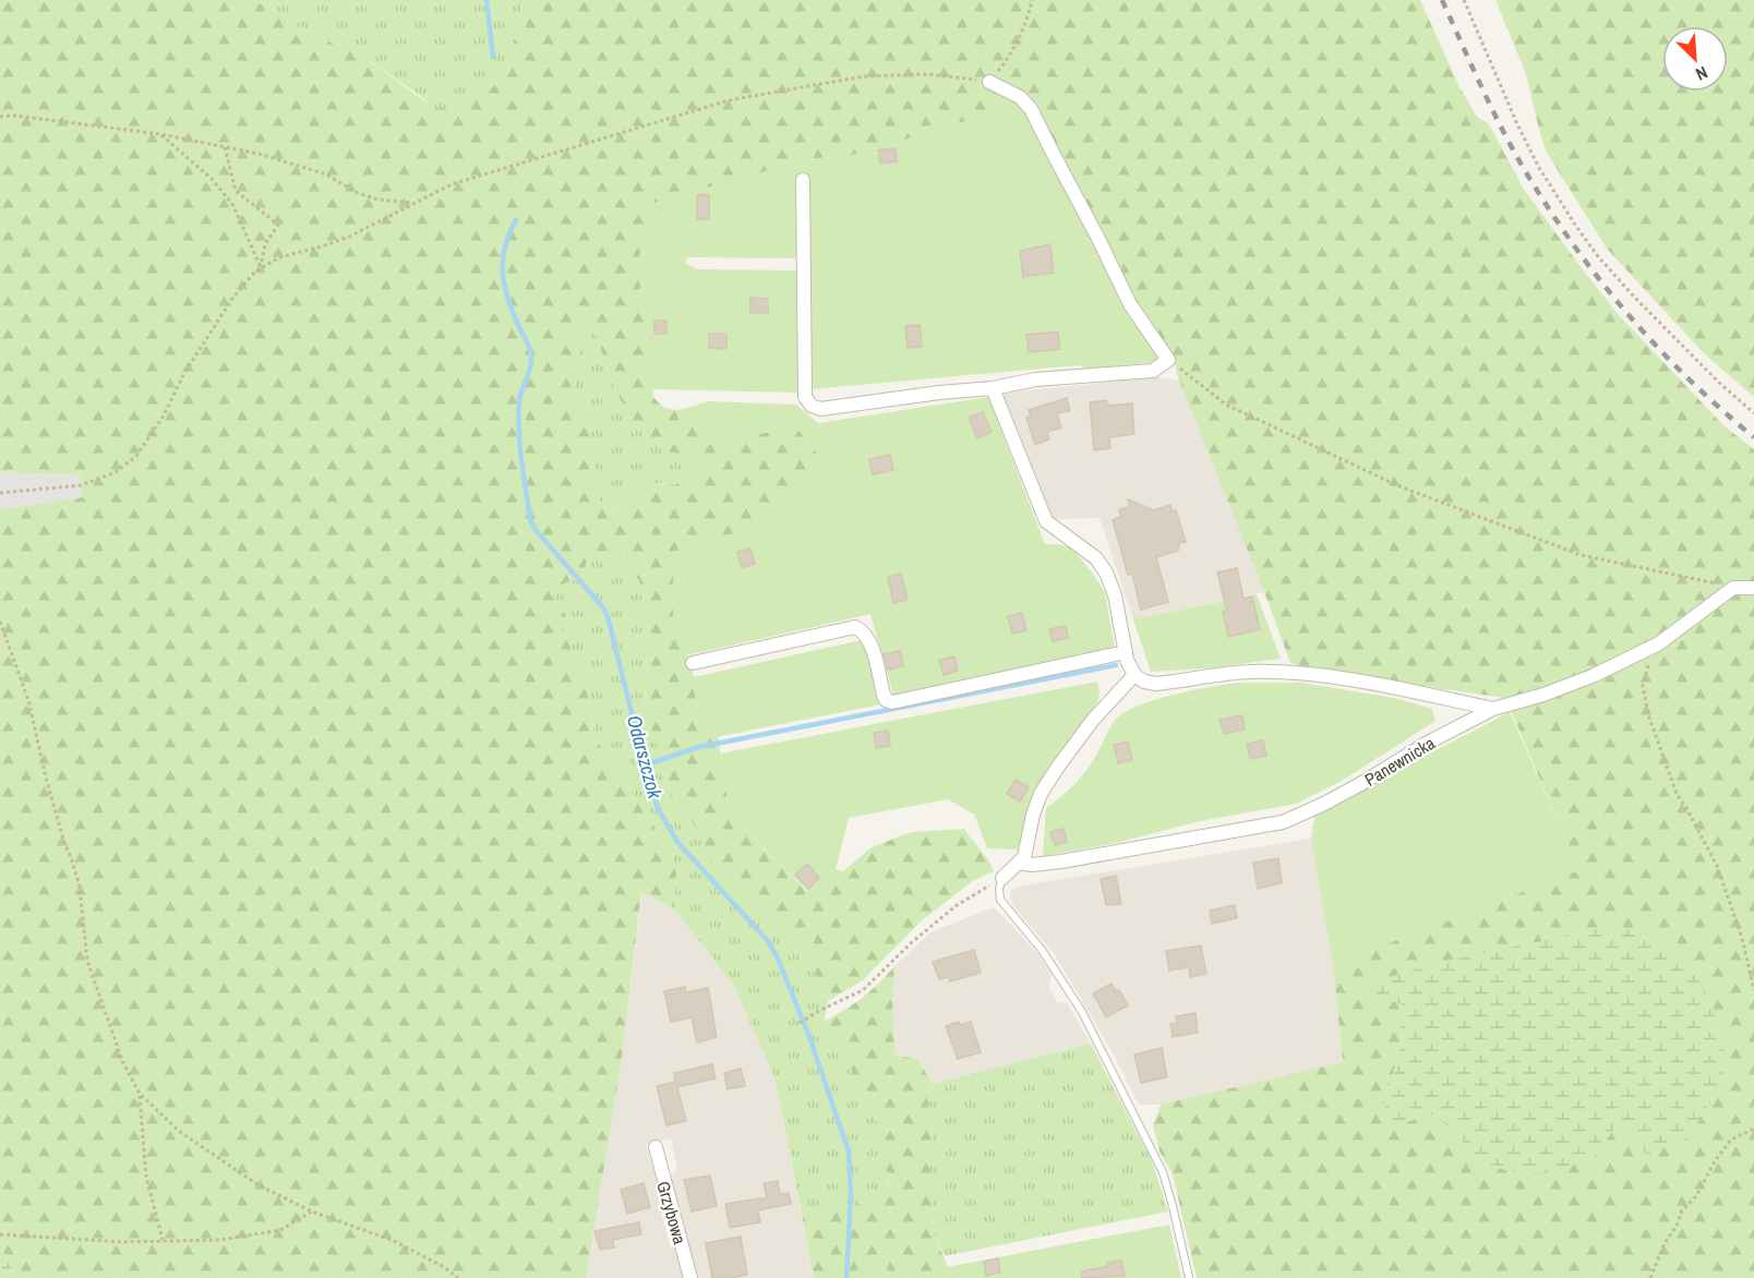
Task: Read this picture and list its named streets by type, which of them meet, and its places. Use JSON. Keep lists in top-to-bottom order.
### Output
{
  "streets": {
    "street": ["Panewnicka", "Grzybowa"]
  },
  "water": ["Odarszczok"],
  "north": "bottom right"
}
